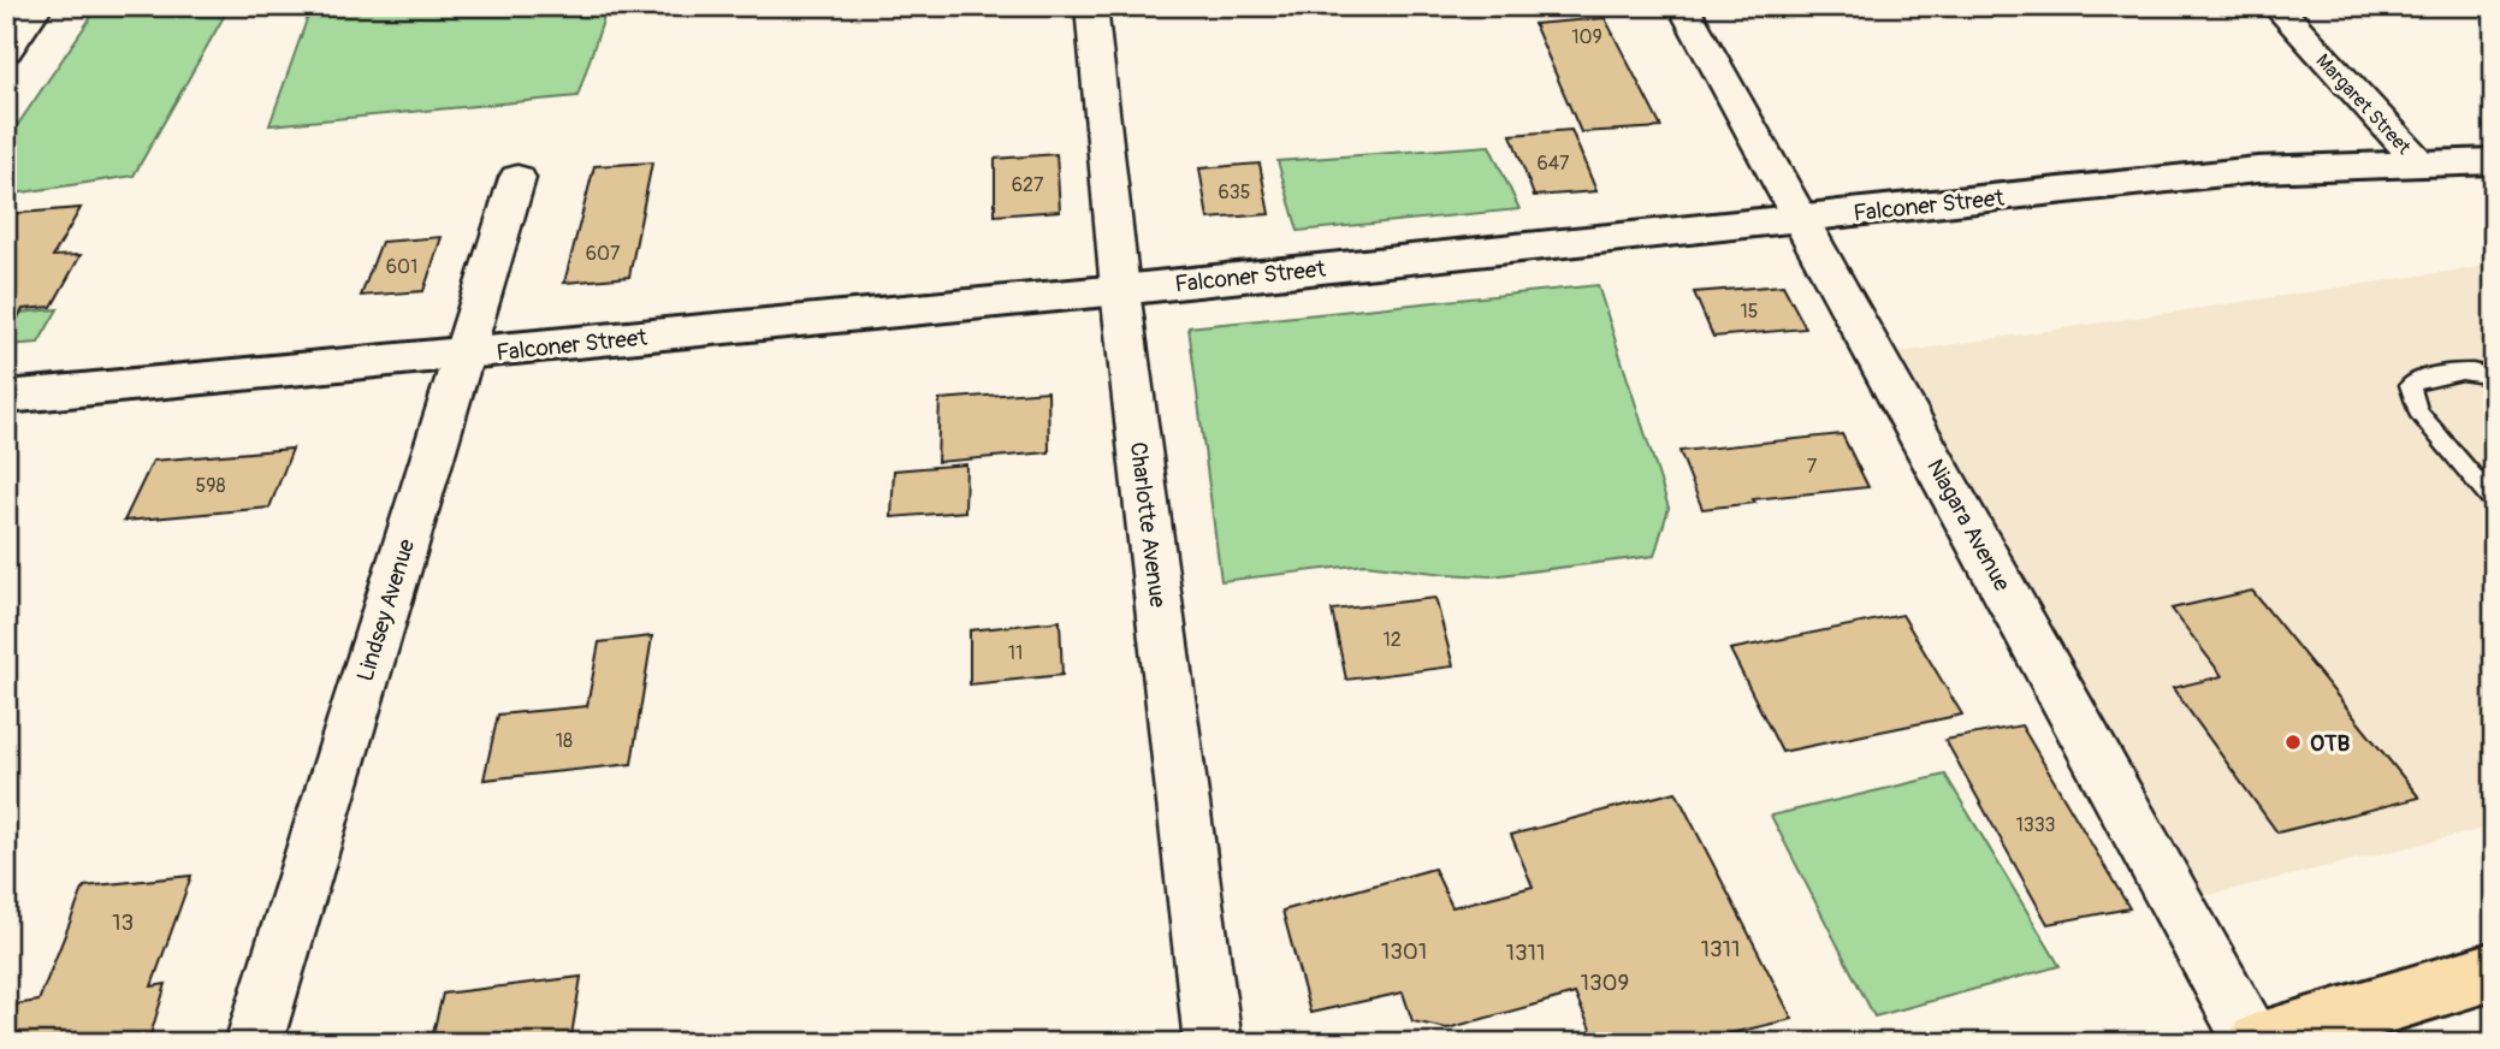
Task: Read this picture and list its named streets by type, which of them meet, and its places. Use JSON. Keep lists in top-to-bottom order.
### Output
{
  "streets": {
    "street": [
      "Margaret Street",
      "Falconer Street",
      "Charlotte Avenue",
      "Niagara Avenue",
      "Lindsey Avenue"
    ]
  },
  "crossings": [
    ["Margaret Street", "Falconer Street"],
    ["Falconer Street", "Charlotte Avenue"],
    ["Falconer Street", "Niagara Avenue"],
    ["Falconer Street", "Lindsey Avenue"]
  ],
  "places": ["OTB"],
  "house_numbers": [
    "109",
    "647",
    "627",
    "635",
    "607",
    "601",
    "15",
    "7",
    "598",
    "12",
    "11",
    "18",
    "1333",
    "13",
    "1311",
    "1301",
    "1311",
    "1309"
  ]
}
